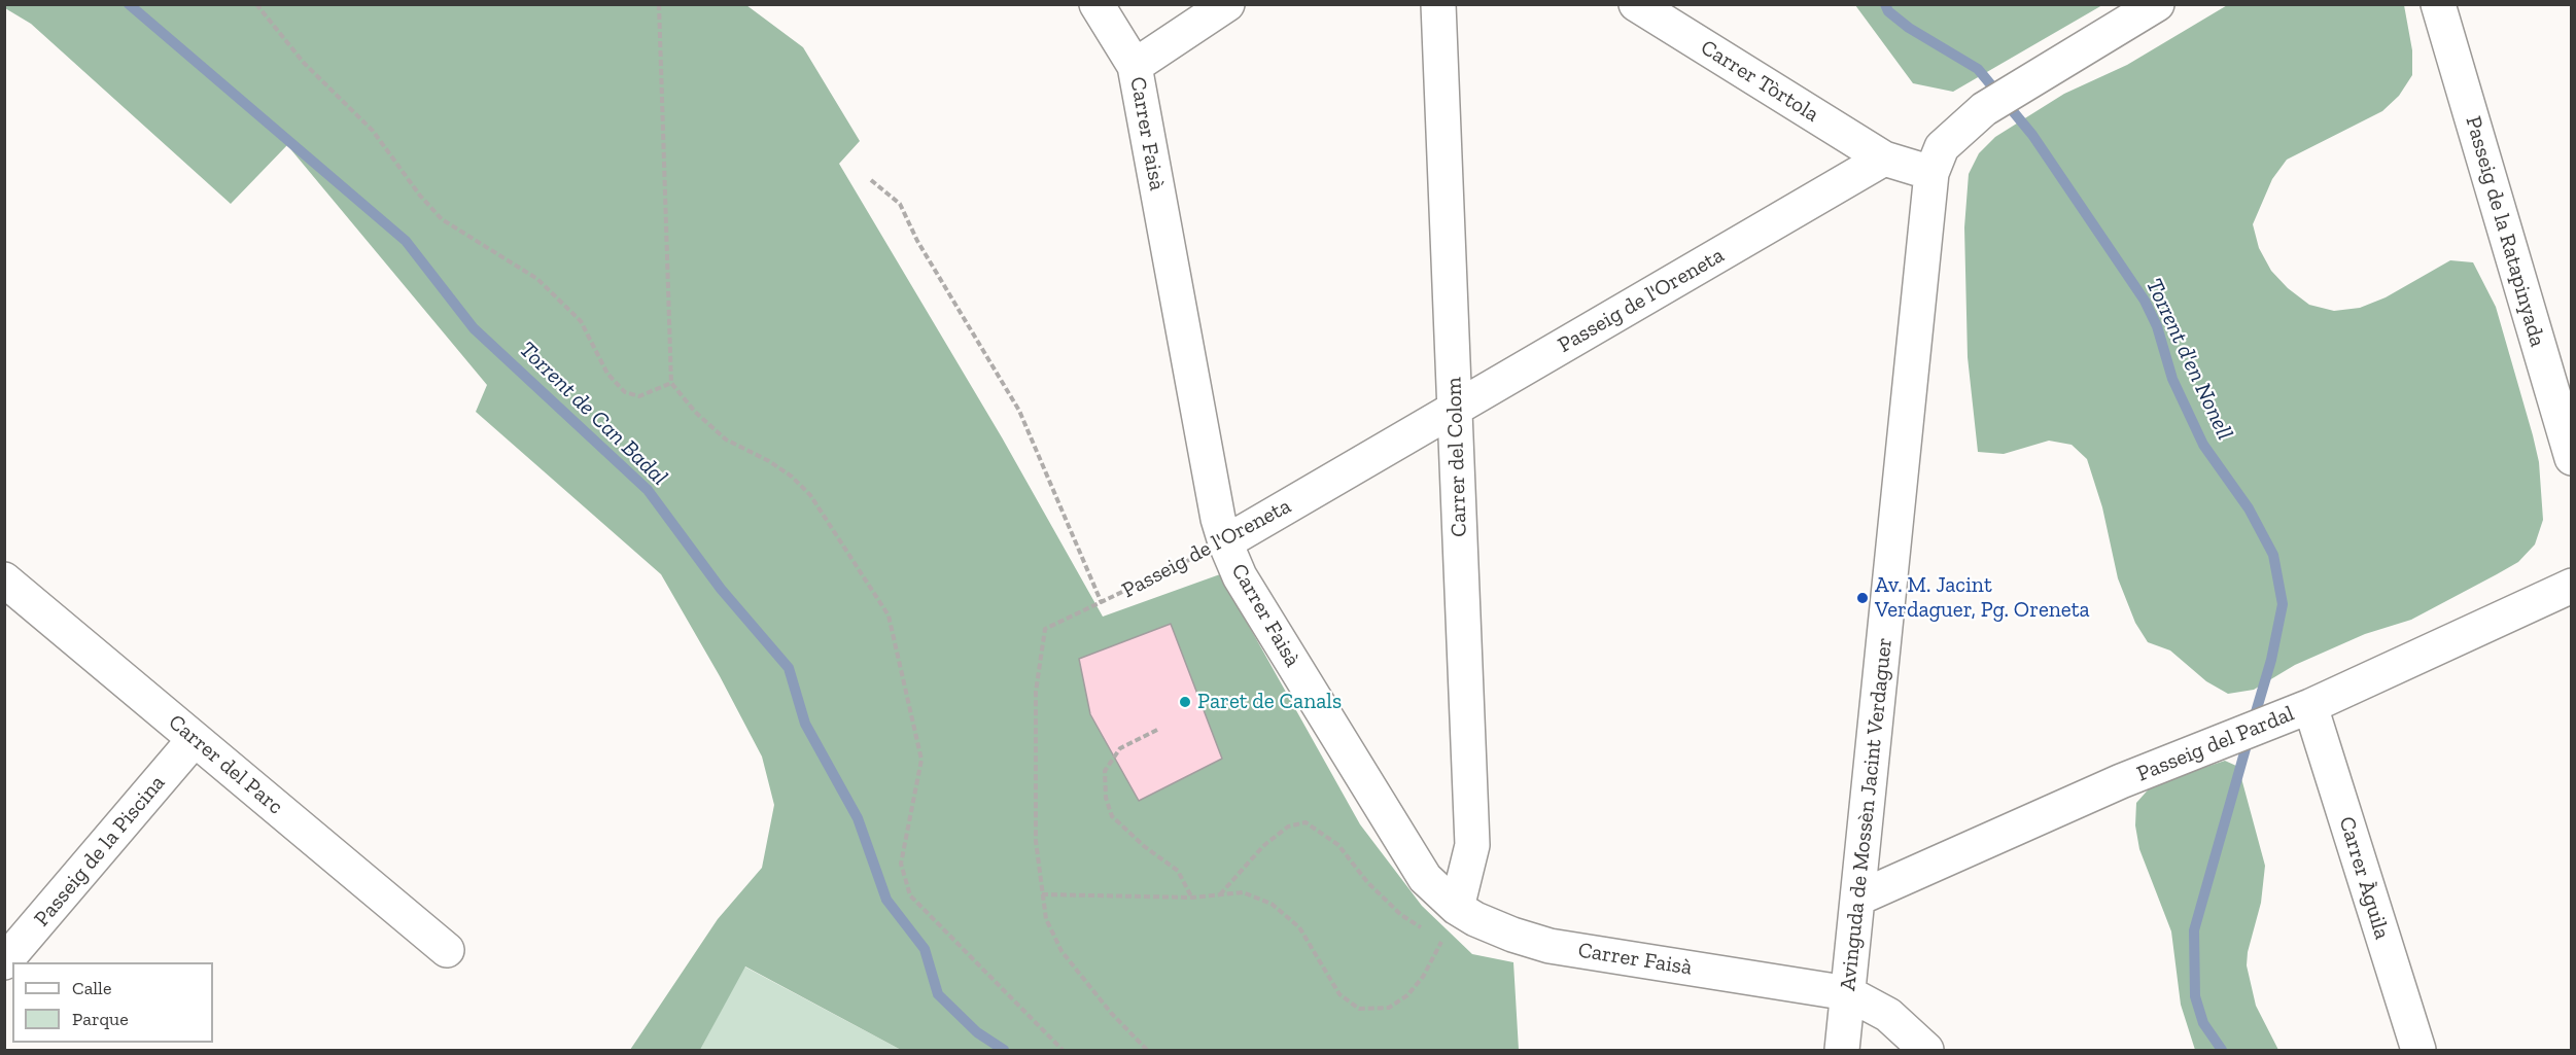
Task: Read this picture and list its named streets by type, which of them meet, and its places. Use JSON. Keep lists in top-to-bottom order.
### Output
{
  "streets": {
    "street": [
      "Carrer Tòrtola",
      "Carrer Faisà",
      "Passeig de la Ratapinyada",
      "Passeig de l'Oreneta",
      "Carrer del Colom",
      "Passeig del Pardal",
      "Carrer del Parc",
      "Avinguda de Mossèn Jacint Verdaguer",
      "Passeig de la Piscina",
      "Carrer Àguila"
    ]
  },
  "crossings": [
    ["Carrer Tòrtola", "Passeig de l'Oreneta"],
    ["Carrer Faisà", "Passeig de l'Oreneta"],
    ["Carrer Faisà", "Carrer del Colom"],
    ["Carrer Faisà", "Avinguda de Mossèn Jacint Verdaguer"],
    ["Passeig de l'Oreneta", "Carrer del Colom"],
    ["Passeig del Pardal", "Avinguda de Mossèn Jacint Verdaguer"],
    ["Passeig del Pardal", "Carrer Àguila"],
    ["Carrer del Parc", "Passeig de la Piscina"]
  ],
  "water": ["Torrent d'en Nonell", "Torrent de Can Badal"],
  "places": ["Av. M. Jacint Verdaguer, Pg. Oreneta", "Paret de Canals"],
  "legend": ["Calle", "Parque"]
}
